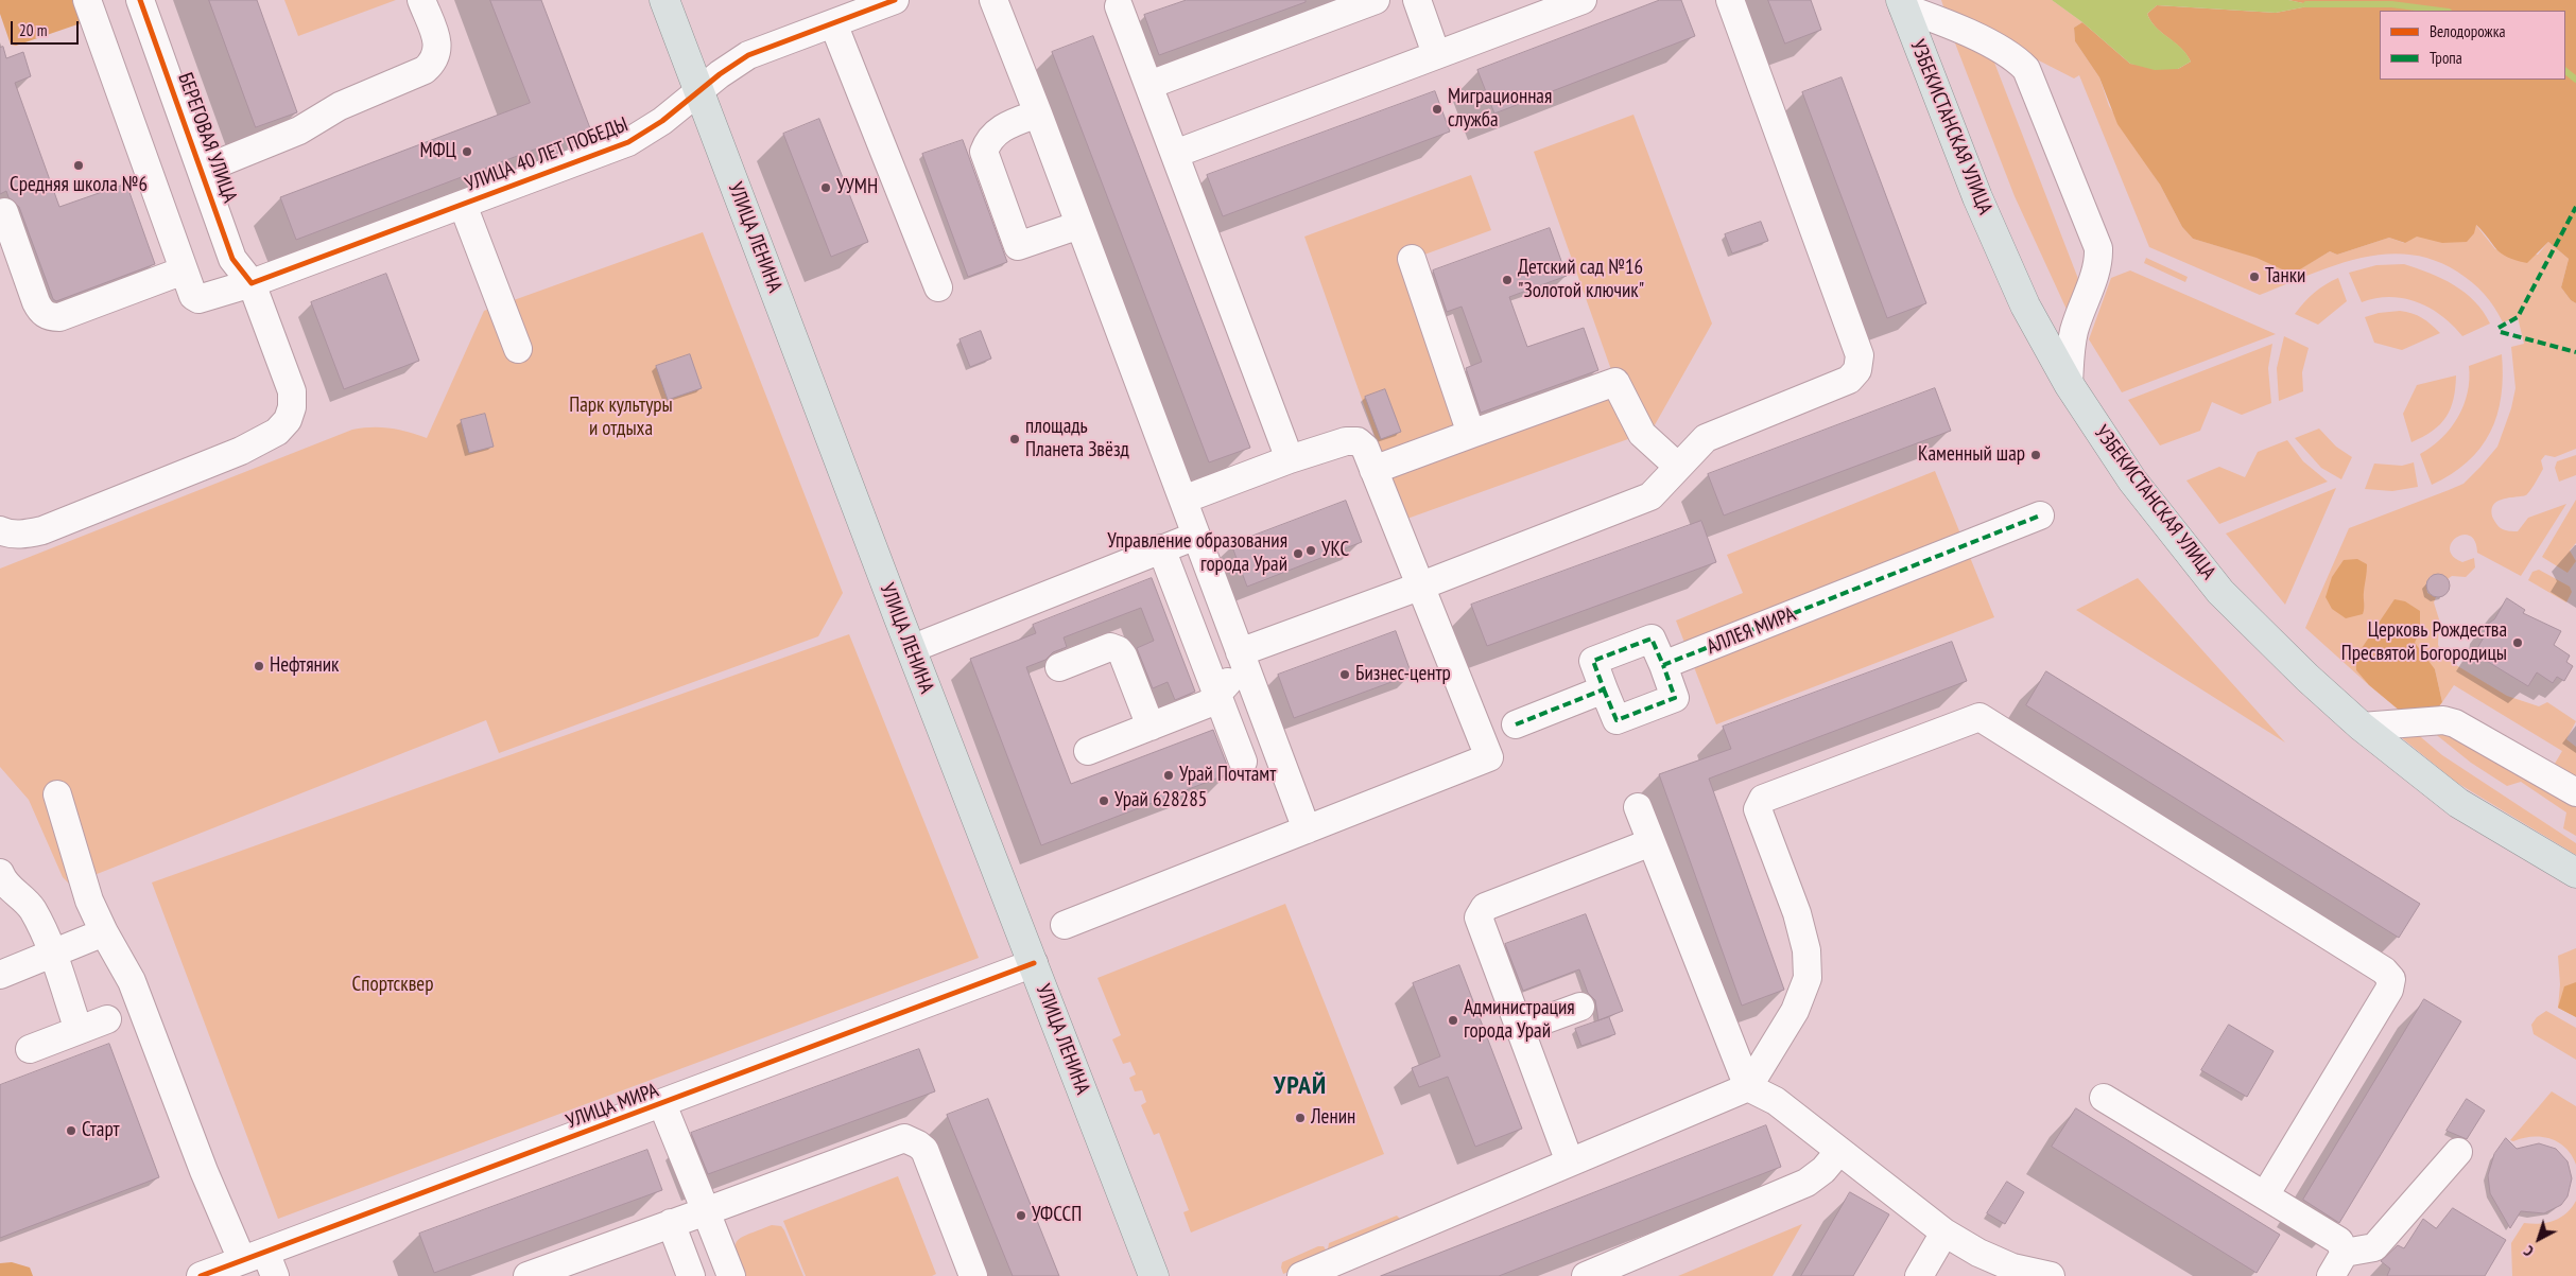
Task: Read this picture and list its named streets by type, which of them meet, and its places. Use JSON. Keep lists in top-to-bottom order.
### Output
{
  "streets": {
    "main road": ["УЗБЕКИСТАНСКАЯ УЛИЦА", "УЛИЦА ЛЕНИНА"],
    "street": [
      "БЕРЕГОВАЯ УЛИЦА",
      "УЛИЦА 40 ЛЕТ ПОБЕДЫ",
      "АЛЛЕЯ МИРА",
      "УЛИЦА МИРА"
    ]
  },
  "crossings": [
    ["БЕРЕГОВАЯ УЛИЦА", "УЛИЦА 40 ЛЕТ ПОБЕДЫ"],
    ["УЛИЦА 40 ЛЕТ ПОБЕДЫ", "УЛИЦА ЛЕНИНА"],
    ["УЛИЦА ЛЕНИНА", "УЛИЦА МИРА"]
  ],
  "districts": ["УРАЙ"],
  "parks": ["Парк культуры и отдыха", "Спортсквер"],
  "places": [
    "Миграционная служба",
    "МФЦ",
    "Средняя школа №6",
    "УУМН",
    "Танки",
    "Детский сад №16 \"Золотой ключик\"",
    "площадь Планета Звёзд",
    "Каменный шар",
    "УКС",
    "Управление образования города Урай",
    "Церковь Рождества Пресвятой Богородицы",
    "Нефтяник",
    "Бизнес-центр",
    "Урай Почтамт",
    "Урай 628285",
    "Администрация города Урай",
    "Ленин",
    "Старт",
    "УФССП"
  ],
  "legend": ["Велодорожка", "Тропа"],
  "scale_bar": "20 m",
  "north": "bottom left"
}
